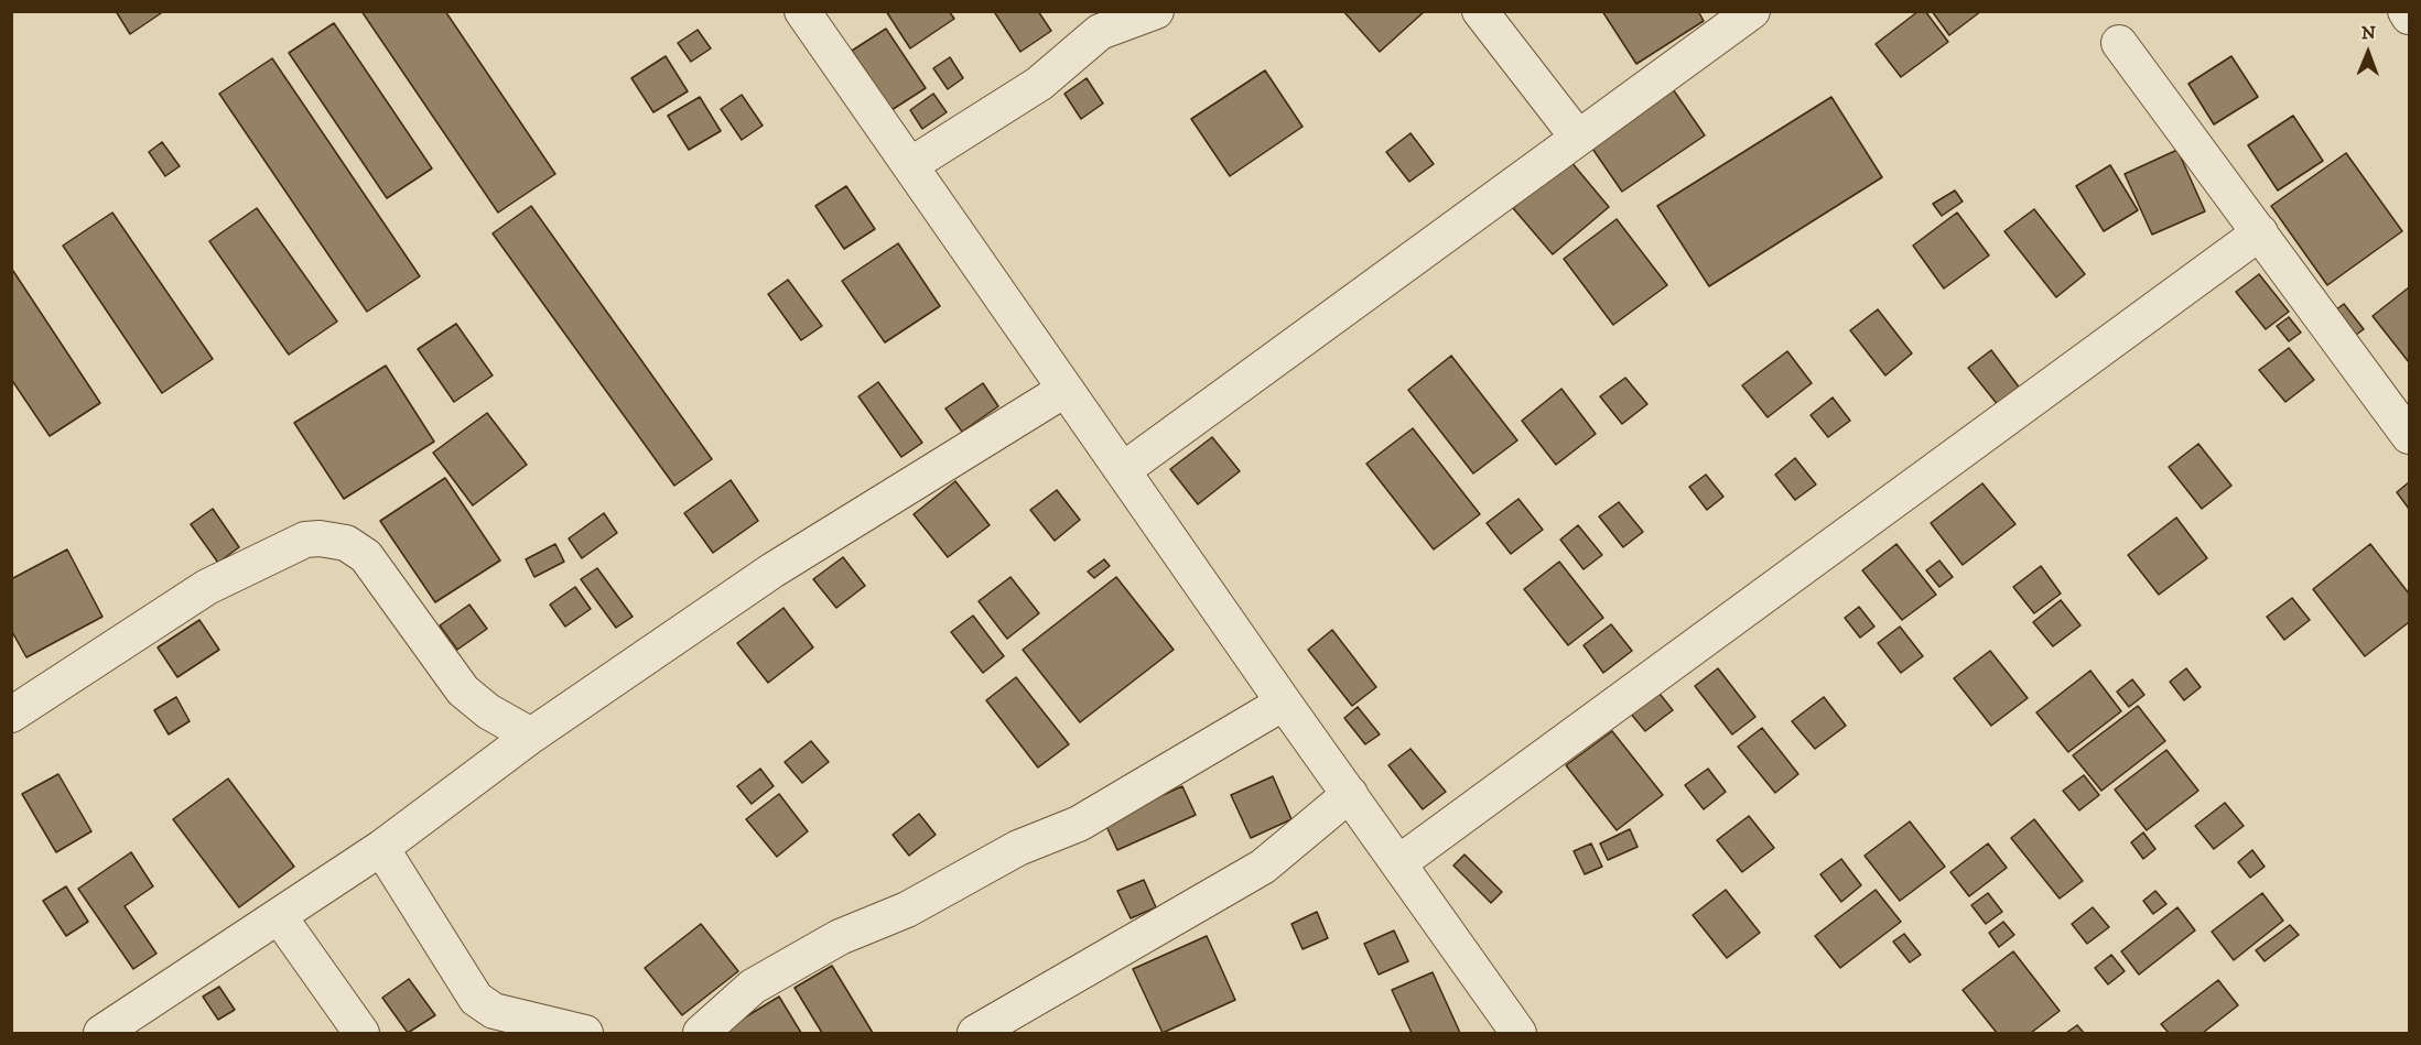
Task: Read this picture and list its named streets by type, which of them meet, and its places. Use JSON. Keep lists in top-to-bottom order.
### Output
{
  "north": "top"
}
